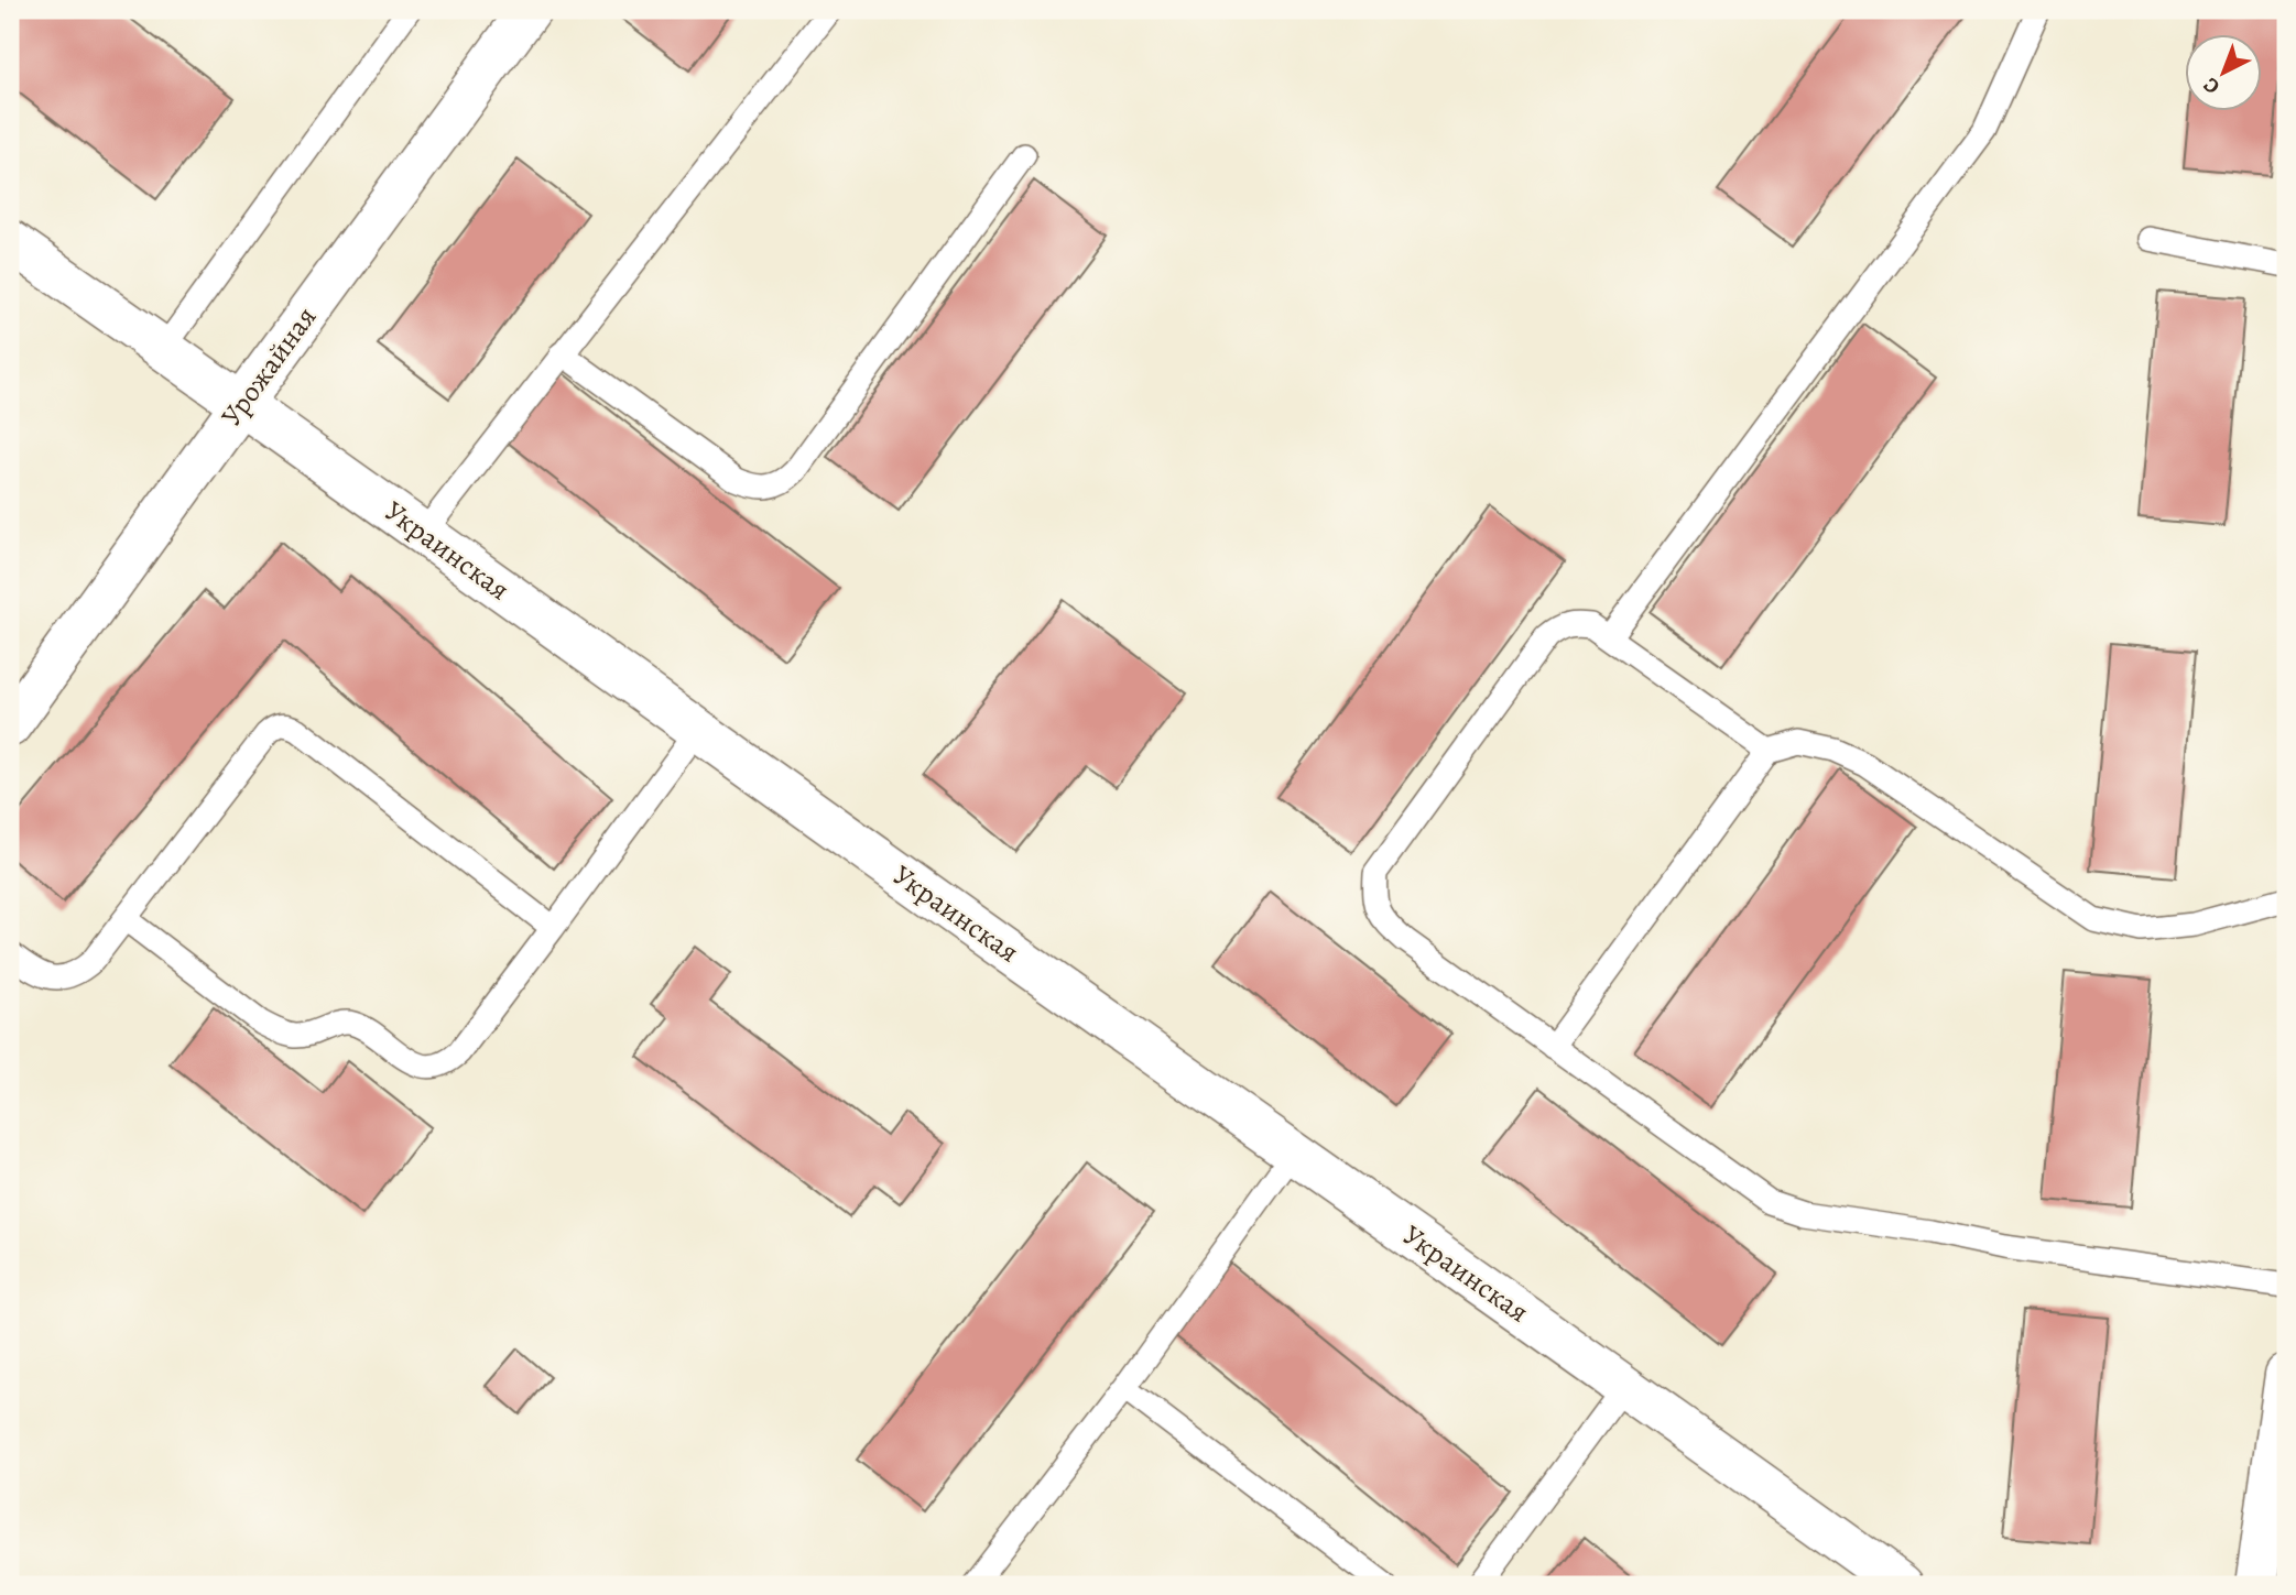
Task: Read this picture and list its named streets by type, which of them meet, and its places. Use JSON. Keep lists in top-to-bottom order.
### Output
{
  "streets": {
    "street": ["Урожайная", "Украинская"]
  },
  "crossings": [
    ["Урожайная", "Украинская"]
  ],
  "north": "bottom left"
}
